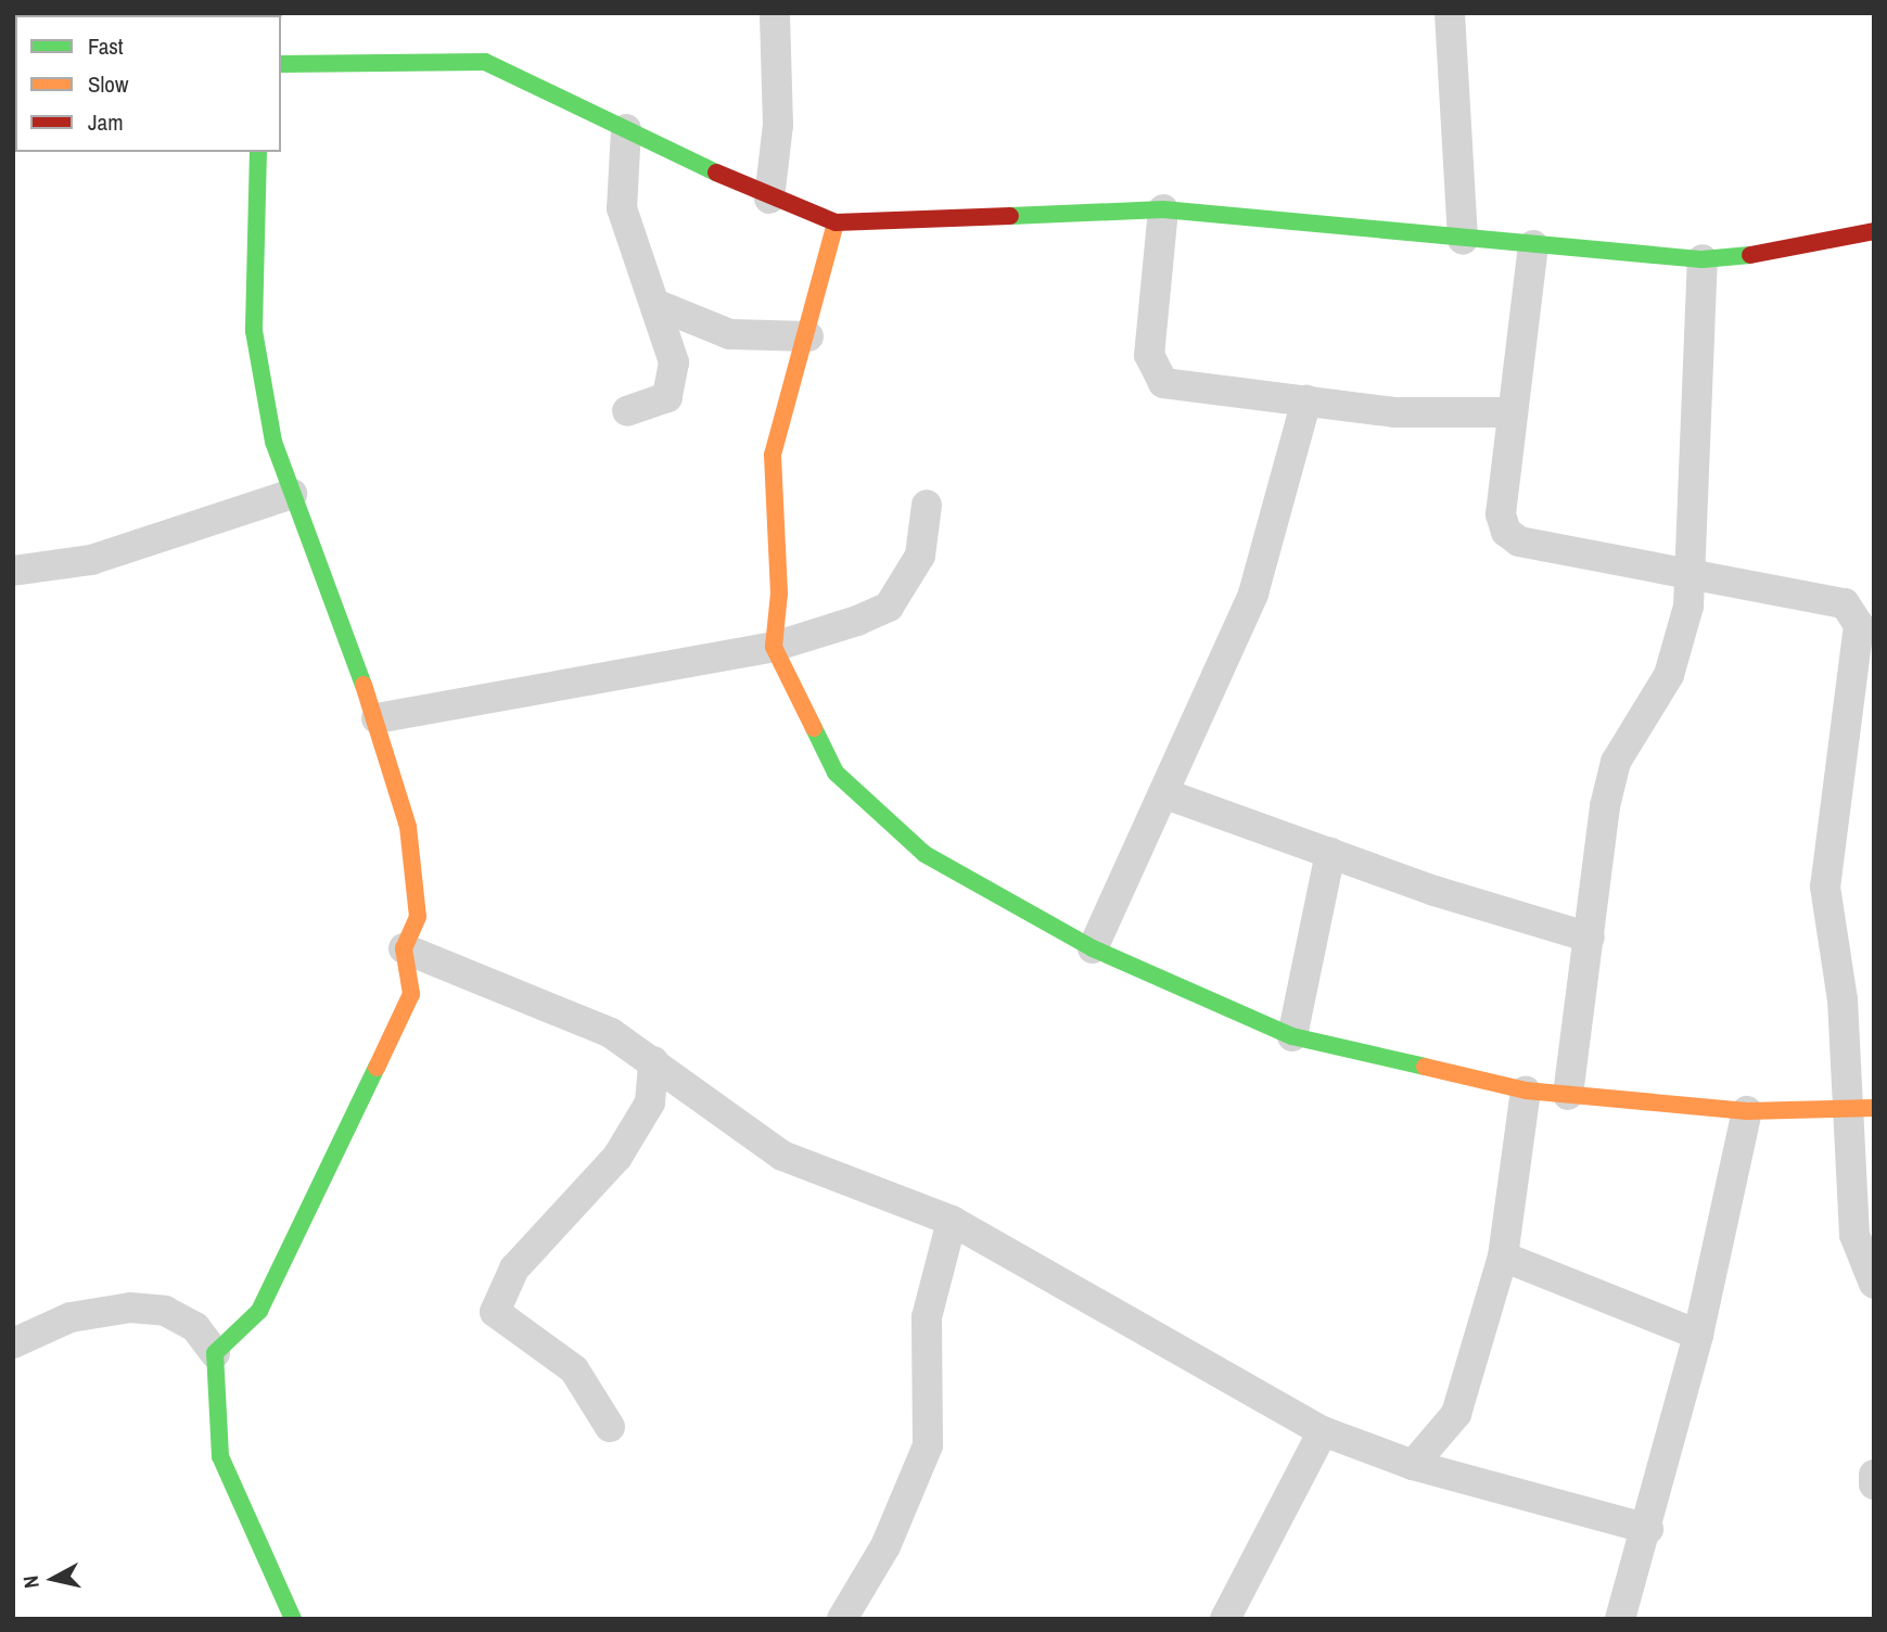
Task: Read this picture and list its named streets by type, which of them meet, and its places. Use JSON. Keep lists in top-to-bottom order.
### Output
{
  "legend": ["Fast", "Slow", "Jam"],
  "north": "left"
}
